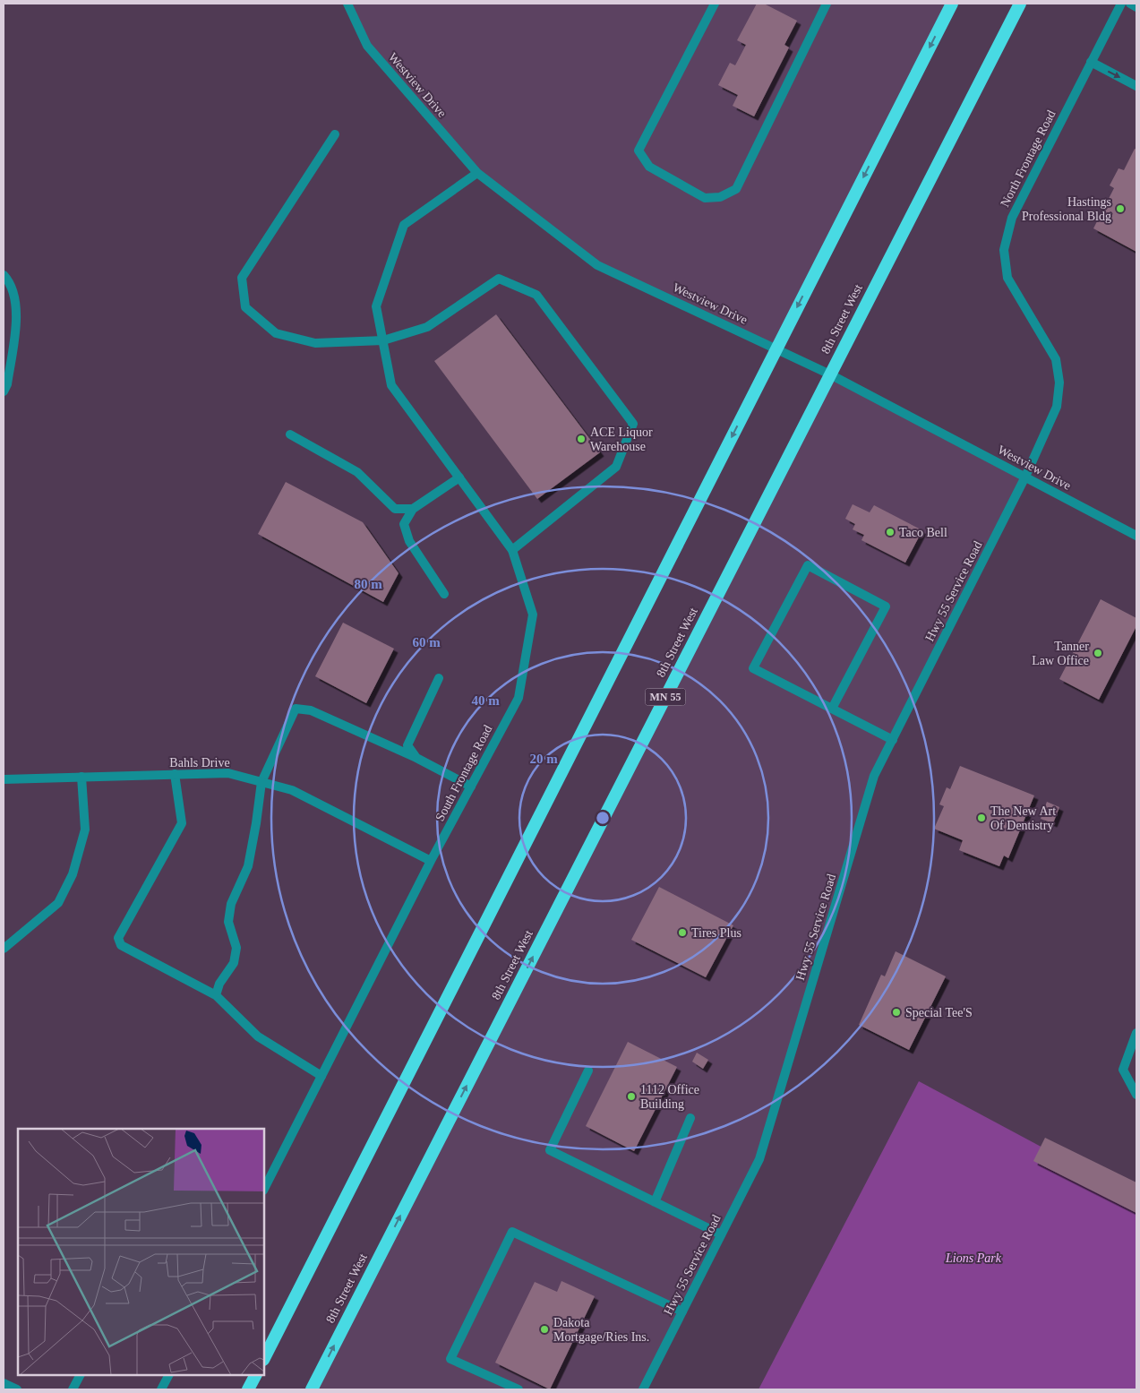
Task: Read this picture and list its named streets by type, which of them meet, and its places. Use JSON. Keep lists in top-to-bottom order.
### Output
{
  "streets": {
    "highway": ["8th Street West", "MN 55"],
    "street": [
      "Westview Drive",
      "North Frontage Road",
      "Hwy 55 Service Road",
      "Bahls Drive",
      "South Frontage Road"
    ]
  },
  "crossings": [
    ["Westview Drive", "North Frontage Road"],
    ["Westview Drive", "8th Street West"],
    ["Westview Drive", "Hwy 55 Service Road"],
    ["Westview Drive", "South Frontage Road"],
    ["North Frontage Road", "Hwy 55 Service Road"],
    ["Bahls Drive", "South Frontage Road"]
  ],
  "parks": ["Lions Park"],
  "places": [
    "Hastings Professional Bldg",
    "ACE Liquor Warehouse",
    "Taco Bell",
    "Tanner Law Office",
    "The New Art Of Dentistry",
    "Tires Plus",
    "Special Tee'S",
    "1112 Office Building",
    "Dakota Mortgage/Ries Ins."
  ],
  "rings": [
    "80 m",
    "60 m",
    "40 m",
    "20 m"
  ]
}
